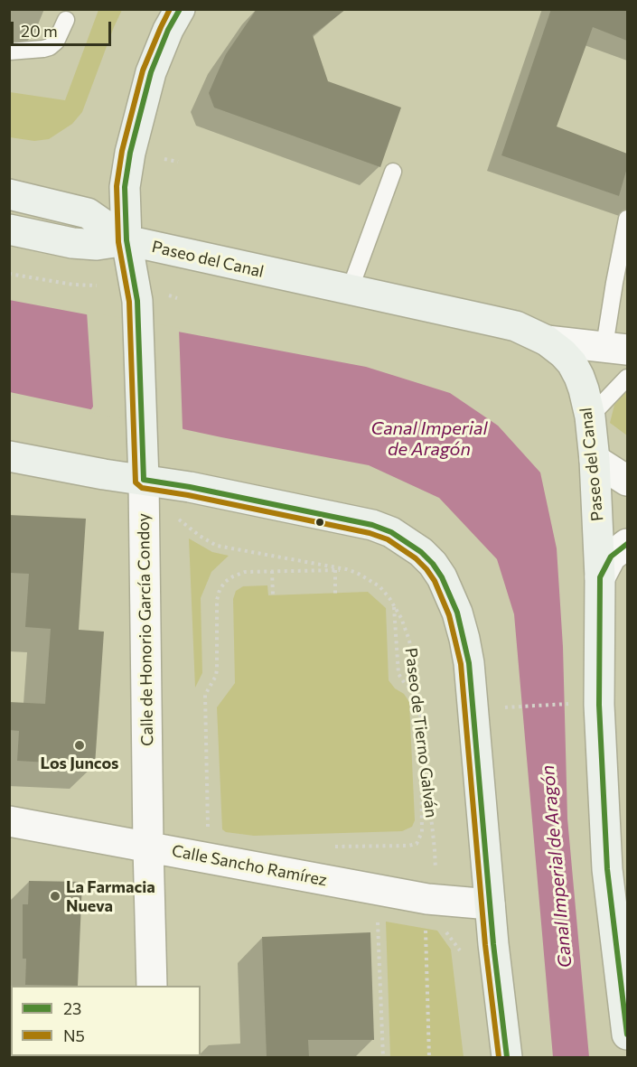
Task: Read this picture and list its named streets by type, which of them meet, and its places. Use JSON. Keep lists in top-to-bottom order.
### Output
{
  "streets": {
    "main road": ["Paseo del Canal", "Calle de Honorio García Condoy"],
    "street": ["Calle Sancho Ramírez"],
    "path": ["Paseo de Tierno Galván"]
  },
  "crossings": [
    ["Paseo del Canal", "Calle de Honorio García Condoy"],
    ["Calle de Honorio García Condoy", "Calle Sancho Ramírez"]
  ],
  "water": ["Canal Imperial de Aragón"],
  "places": ["Los Juncos", "La Farmacia Nueva"],
  "lines": ["transit line 23", "transit line N5"],
  "legend": ["23", "N5"],
  "scale_bar": "20 m"
}
